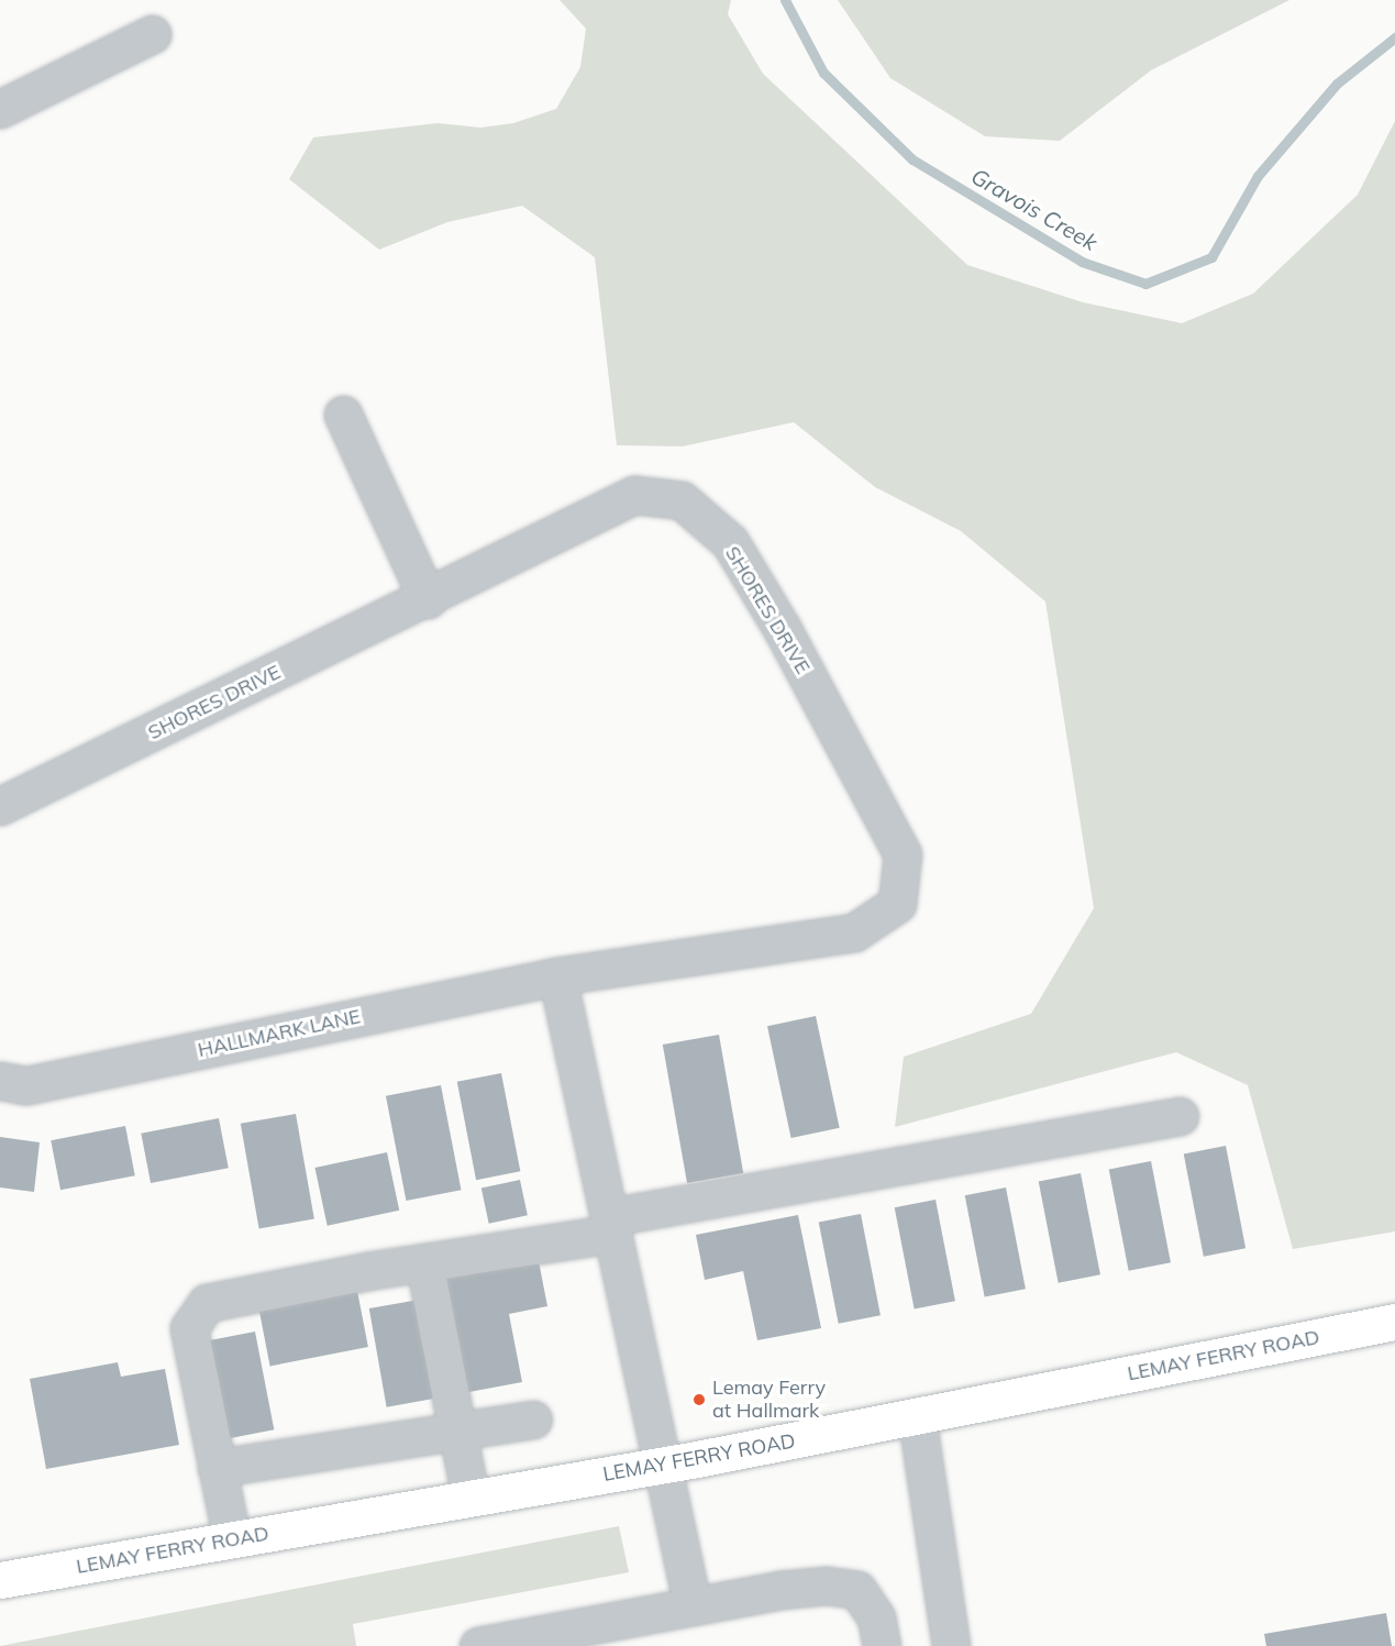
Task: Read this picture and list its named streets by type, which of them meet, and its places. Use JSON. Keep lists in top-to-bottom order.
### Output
{
  "streets": {
    "main road": ["LEMAY FERRY ROAD"],
    "street": ["SHORES DRIVE", "HALLMARK LANE"]
  },
  "crossings": [
    ["SHORES DRIVE", "HALLMARK LANE"]
  ],
  "water": ["Gravois Creek"],
  "places": ["Lemay Ferry at Hallmark"]
}
